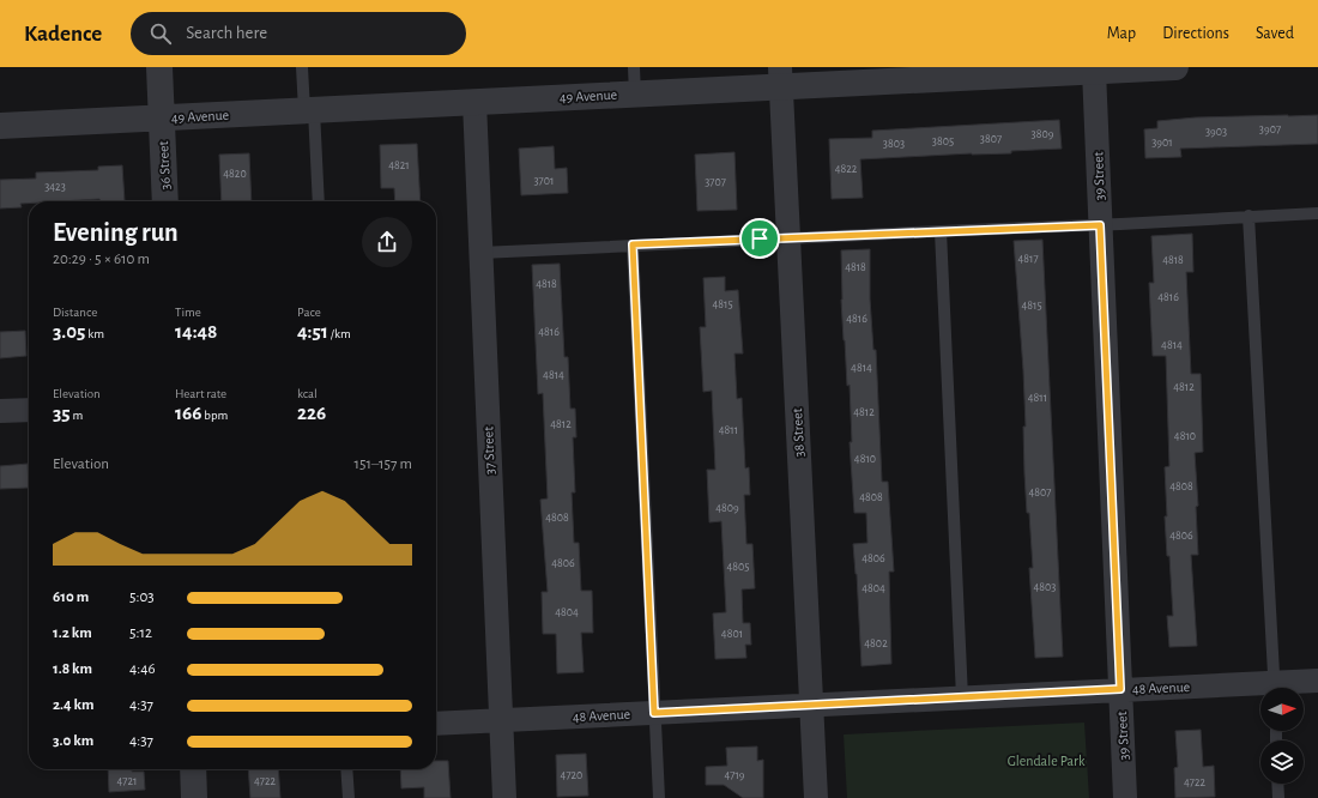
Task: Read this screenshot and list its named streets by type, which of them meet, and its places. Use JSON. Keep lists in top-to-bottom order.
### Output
{
  "streets": {
    "street": [
      "49 Avenue",
      "36 Street",
      "39 Street",
      "38 Street",
      "37 Street",
      "48 Avenue"
    ]
  },
  "crossings": [
    ["49 Avenue", "36 Street"],
    ["49 Avenue", "39 Street"],
    ["49 Avenue", "38 Street"],
    ["49 Avenue", "37 Street"],
    ["39 Street", "48 Avenue"],
    ["38 Street", "48 Avenue"],
    ["37 Street", "48 Avenue"]
  ],
  "parks": ["Glendale Park"],
  "house_numbers": [
    "3907",
    "3903",
    "3809",
    "3807",
    "3805",
    "3901",
    "3803",
    "4821",
    "4822",
    "4820",
    "3701",
    "3707",
    "3423",
    "4817",
    "4818",
    "4818",
    "4818",
    "4816",
    "4815",
    "4815",
    "4816",
    "4816",
    "4814",
    "4814",
    "4814",
    "4812",
    "4811",
    "4812",
    "4812",
    "4811",
    "4810",
    "4810",
    "4808",
    "4807",
    "4808",
    "4809",
    "4808",
    "4806",
    "4806",
    "4806",
    "4805",
    "4803",
    "4804",
    "4804",
    "4801",
    "4802",
    "4720",
    "4719",
    "4721",
    "4722",
    "4722"
  ],
  "north": "right",
  "page": {
    "header": "Kadence",
    "search": "Search here",
    "nav": ["Map", "Directions", "Saved"],
    "heading": ["Evening run", "20:29 · 5 × 610 m"],
    "stats": [
      ["Distance", "3.05 km"],
      ["Time", "14:48"],
      ["Pace", "4:51 /km"],
      ["Elevation", "35 m"],
      ["Heart rate", "166 bpm"],
      ["kcal", "226"]
    ],
    "chart": ["Elevation", "151–157 m"],
    "list": [
      {
        "name": "610 m",
        "note": "5:03"
      },
      {
        "name": "1.2 km",
        "note": "5:12"
      },
      {
        "name": "1.8 km",
        "note": "4:46"
      },
      {
        "name": "2.4 km",
        "note": "4:37"
      },
      {
        "name": "3.0 km",
        "note": "4:37"
      }
    ]
  }
}
